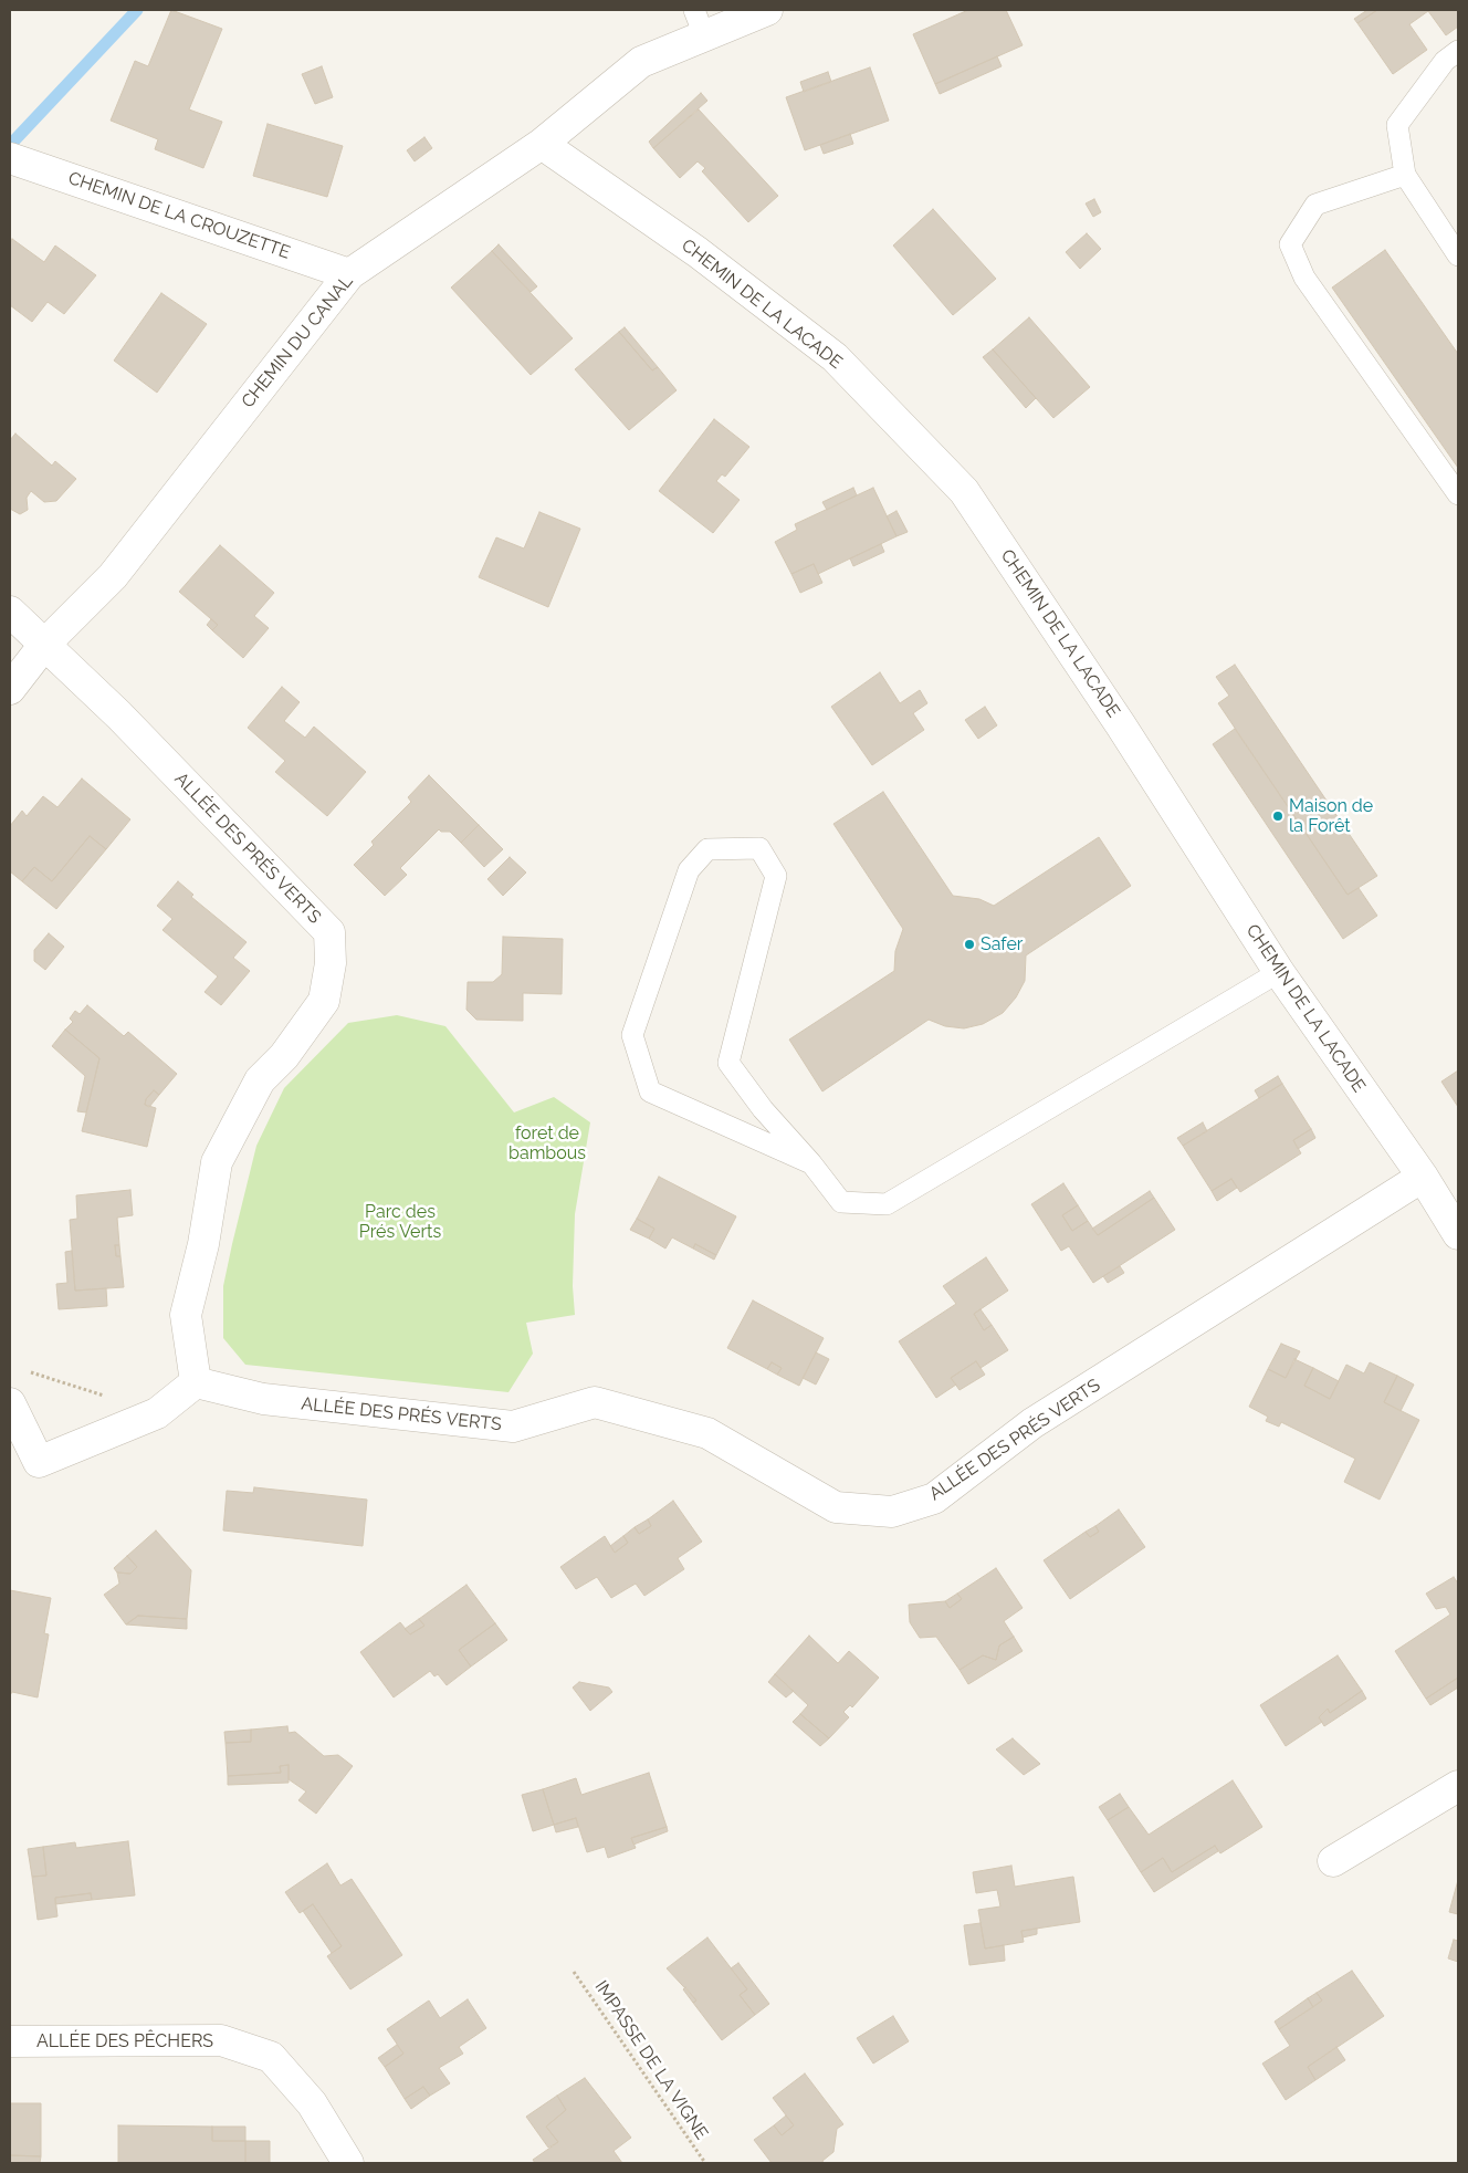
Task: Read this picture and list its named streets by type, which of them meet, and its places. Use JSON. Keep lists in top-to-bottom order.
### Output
{
  "streets": {
    "street": [
      "CHEMIN DE LA CROUZETTE",
      "CHEMIN DE LA LACADE",
      "CHEMIN DU CANAL",
      "ALLÉE DES PRÉS VERTS",
      "ALLÉE DES PÊCHERS"
    ],
    "path": ["IMPASSE DE LA VIGNE"]
  },
  "crossings": [
    ["CHEMIN DE LA CROUZETTE", "CHEMIN DU CANAL"],
    ["CHEMIN DE LA LACADE", "CHEMIN DU CANAL"],
    ["CHEMIN DE LA LACADE", "ALLÉE DES PRÉS VERTS"],
    ["CHEMIN DU CANAL", "ALLÉE DES PRÉS VERTS"]
  ],
  "parks": ["foret de bambous", "Parc des Prés Verts"],
  "places": ["Maison de la Forêt", "Safer"]
}
